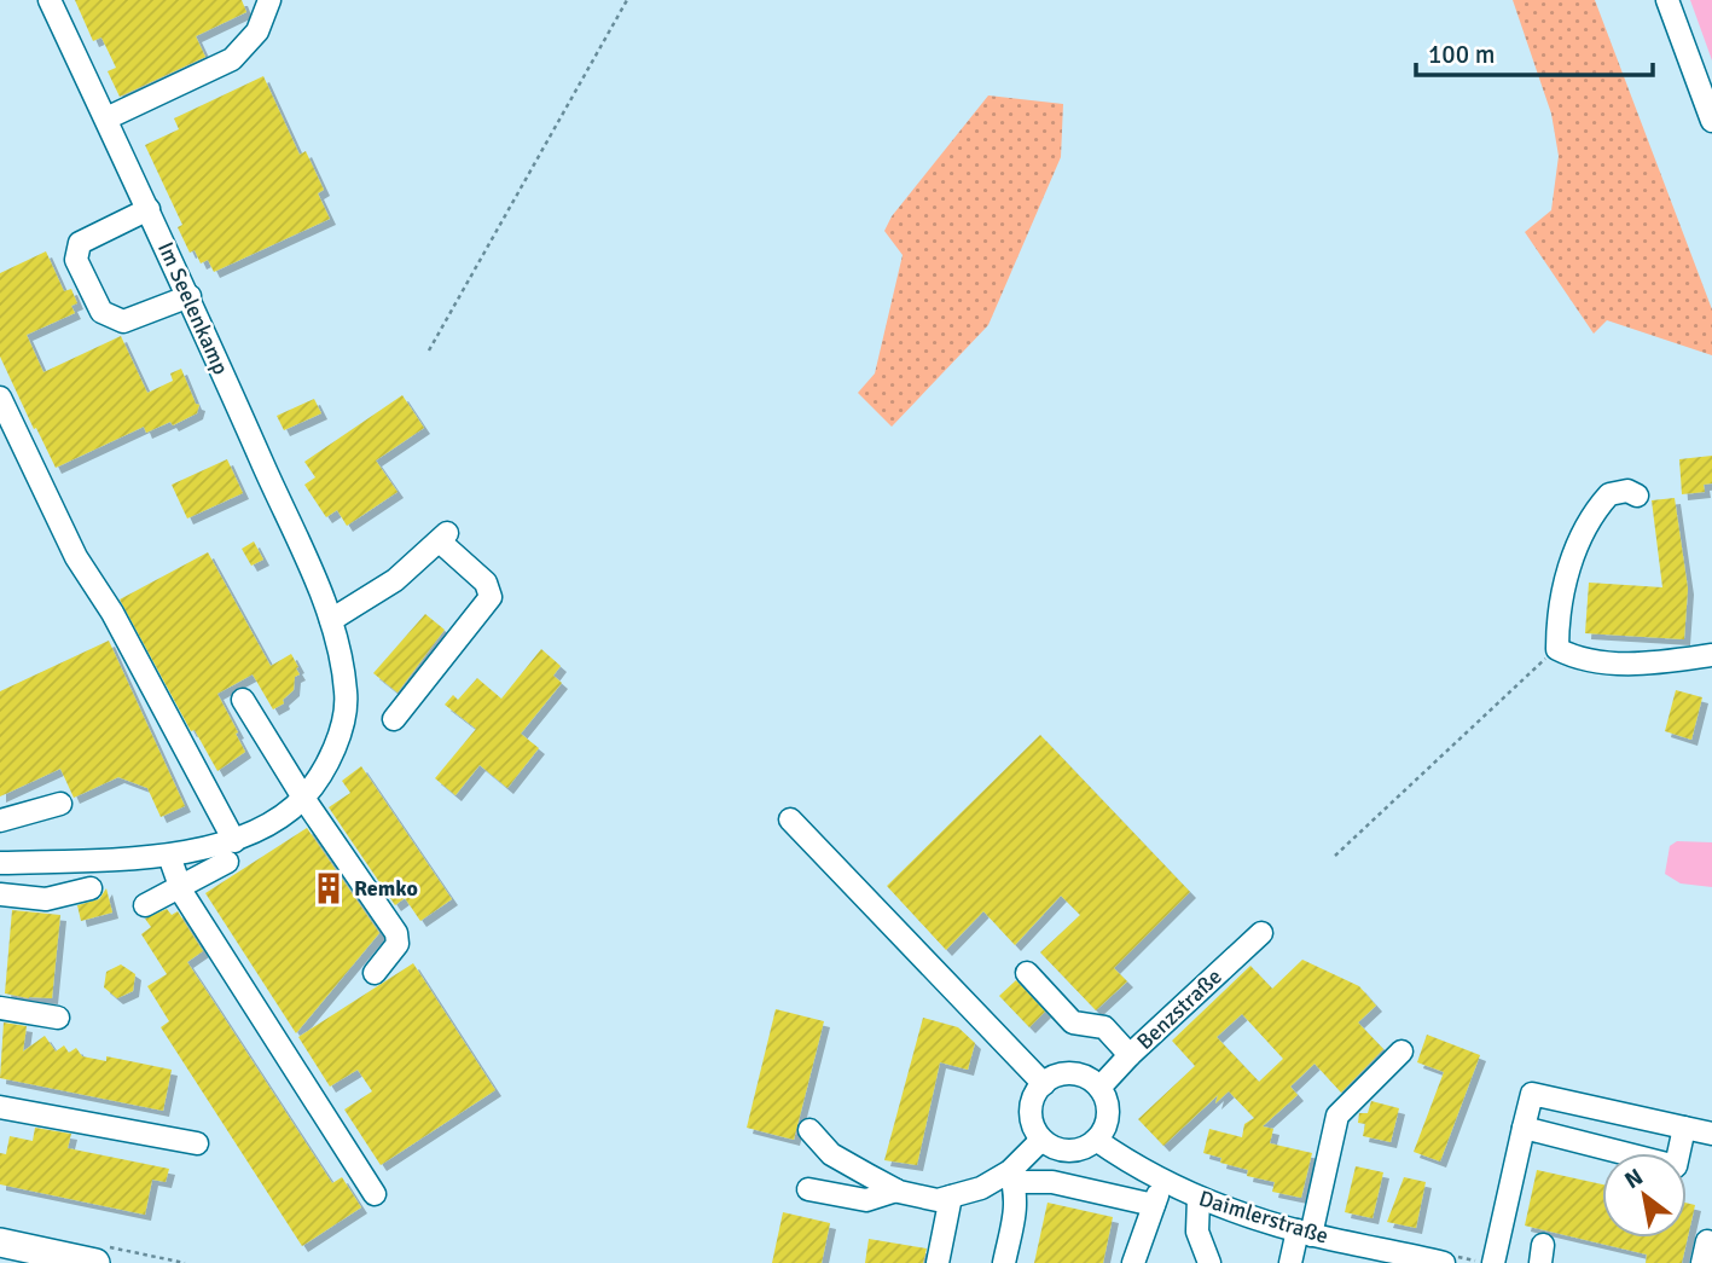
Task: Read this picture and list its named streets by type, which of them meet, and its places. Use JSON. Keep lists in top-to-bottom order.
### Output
{
  "streets": {
    "street": ["Im Seelenkamp", "Benzstraße", "Daimlerstraße"]
  },
  "crossings": [
    ["Benzstraße", "Daimlerstraße"]
  ],
  "places": {
    "building": ["Remko"]
  },
  "scale_bar": "100 m",
  "north": "top left"
}
